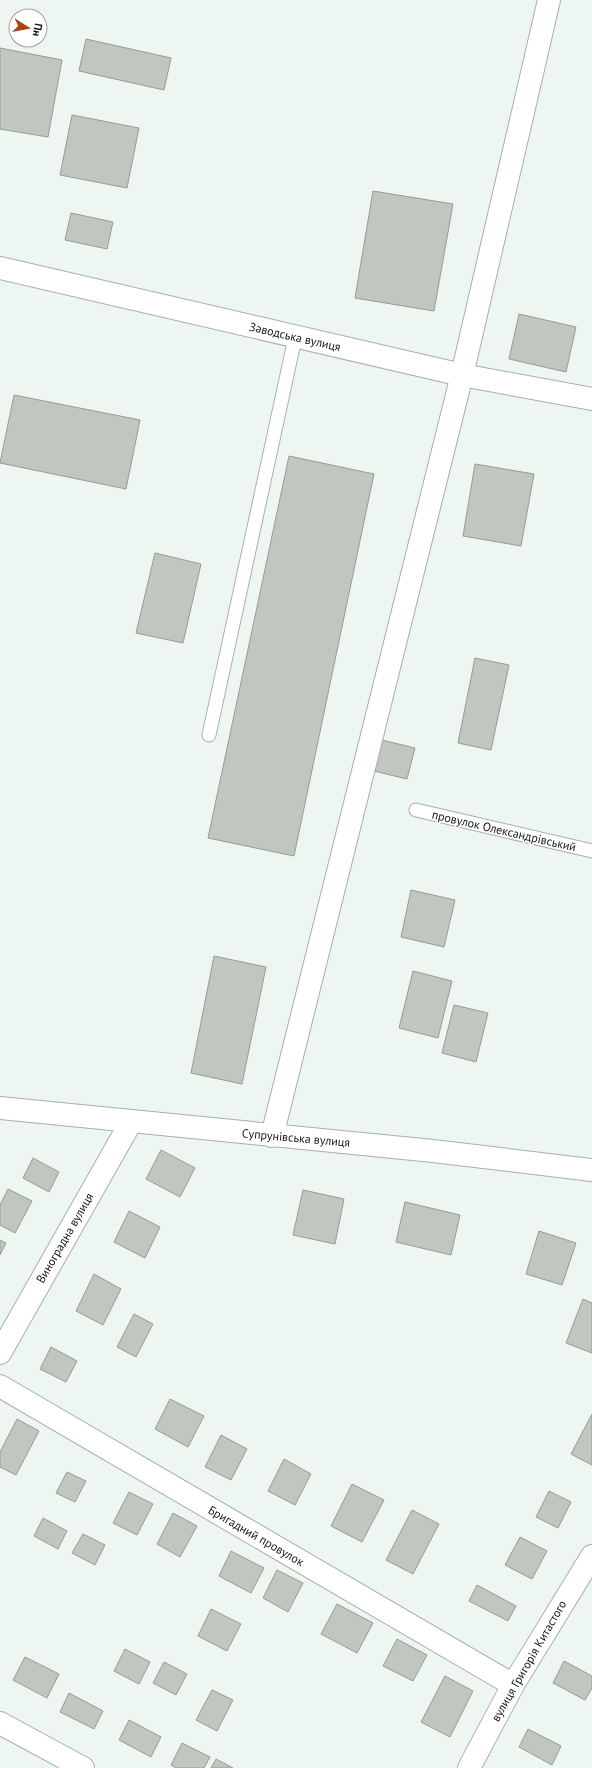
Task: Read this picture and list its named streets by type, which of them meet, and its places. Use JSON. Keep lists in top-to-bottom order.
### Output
{
  "streets": {
    "street": [
      "Заводська вулиця",
      "Супрунівська вулиця",
      "Виноградна вулиця",
      "Бригадний провулок",
      "вулиця Григорія Китастого"
    ],
    "lane": ["провулок Олександрівський"]
  },
  "crossings": [
    ["Супрунівська вулиця", "Виноградна вулиця"],
    ["Бригадний провулок", "вулиця Григорія Китастого"]
  ],
  "north": "right"
}
